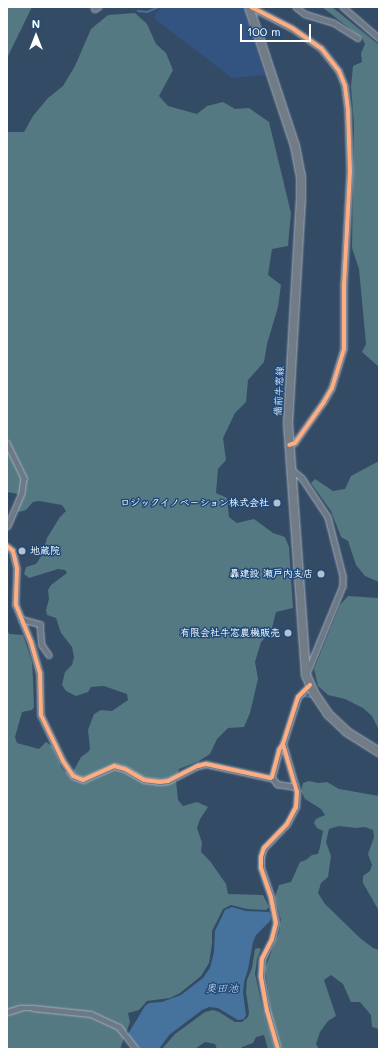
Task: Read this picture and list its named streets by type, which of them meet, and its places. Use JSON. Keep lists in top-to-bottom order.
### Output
{
  "streets": {
    "main road": ["備前牛窓線"]
  },
  "water": ["奥田池"],
  "places": [
    "ロジックイノベーション株式会社",
    "地蔵院",
    "轟建設 瀬戸内支店",
    "有限会社牛窓農機販売"
  ],
  "scale_bar": "100 m",
  "north": "top"
}
